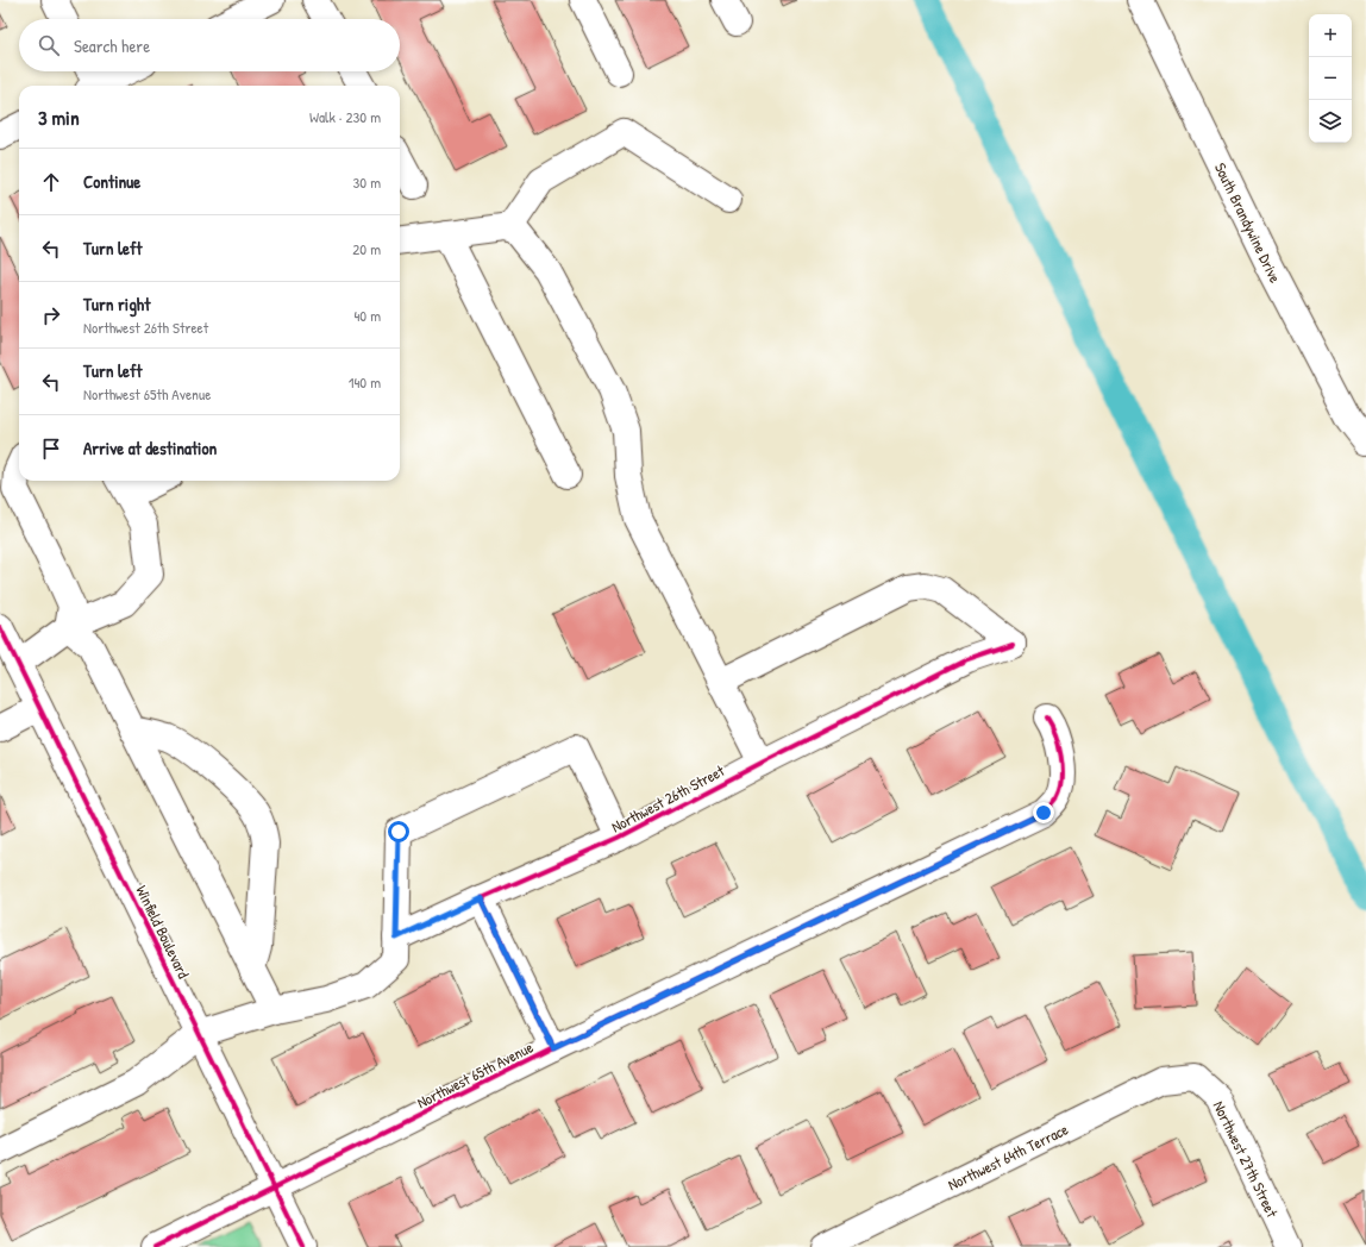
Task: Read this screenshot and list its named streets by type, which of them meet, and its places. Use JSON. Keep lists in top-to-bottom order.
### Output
{
  "streets": {
    "street": [
      "South Brandywine Drive",
      "Northwest 26th Street",
      "Winfield Boulevard",
      "Northwest 65th Avenue",
      "Northwest 64th Terrace",
      "Northwest 27th Street"
    ]
  },
  "crossings": [
    ["Winfield Boulevard", "Northwest 65th Avenue"],
    ["Northwest 64th Terrace", "Northwest 27th Street"]
  ],
  "page": {
    "map_buttons": ["+", "−"],
    "search": "Search here",
    "heading": ["3 min", "Walk · 230 m"],
    "list": [
      ["Continue", "30 m"],
      ["Turn left", "20 m"],
      ["Turn right", "Northwest 26th Street", "40 m"],
      ["Turn left", "Northwest 65th Avenue", "140 m"],
      "Arrive at destination"
    ]
  }
}
